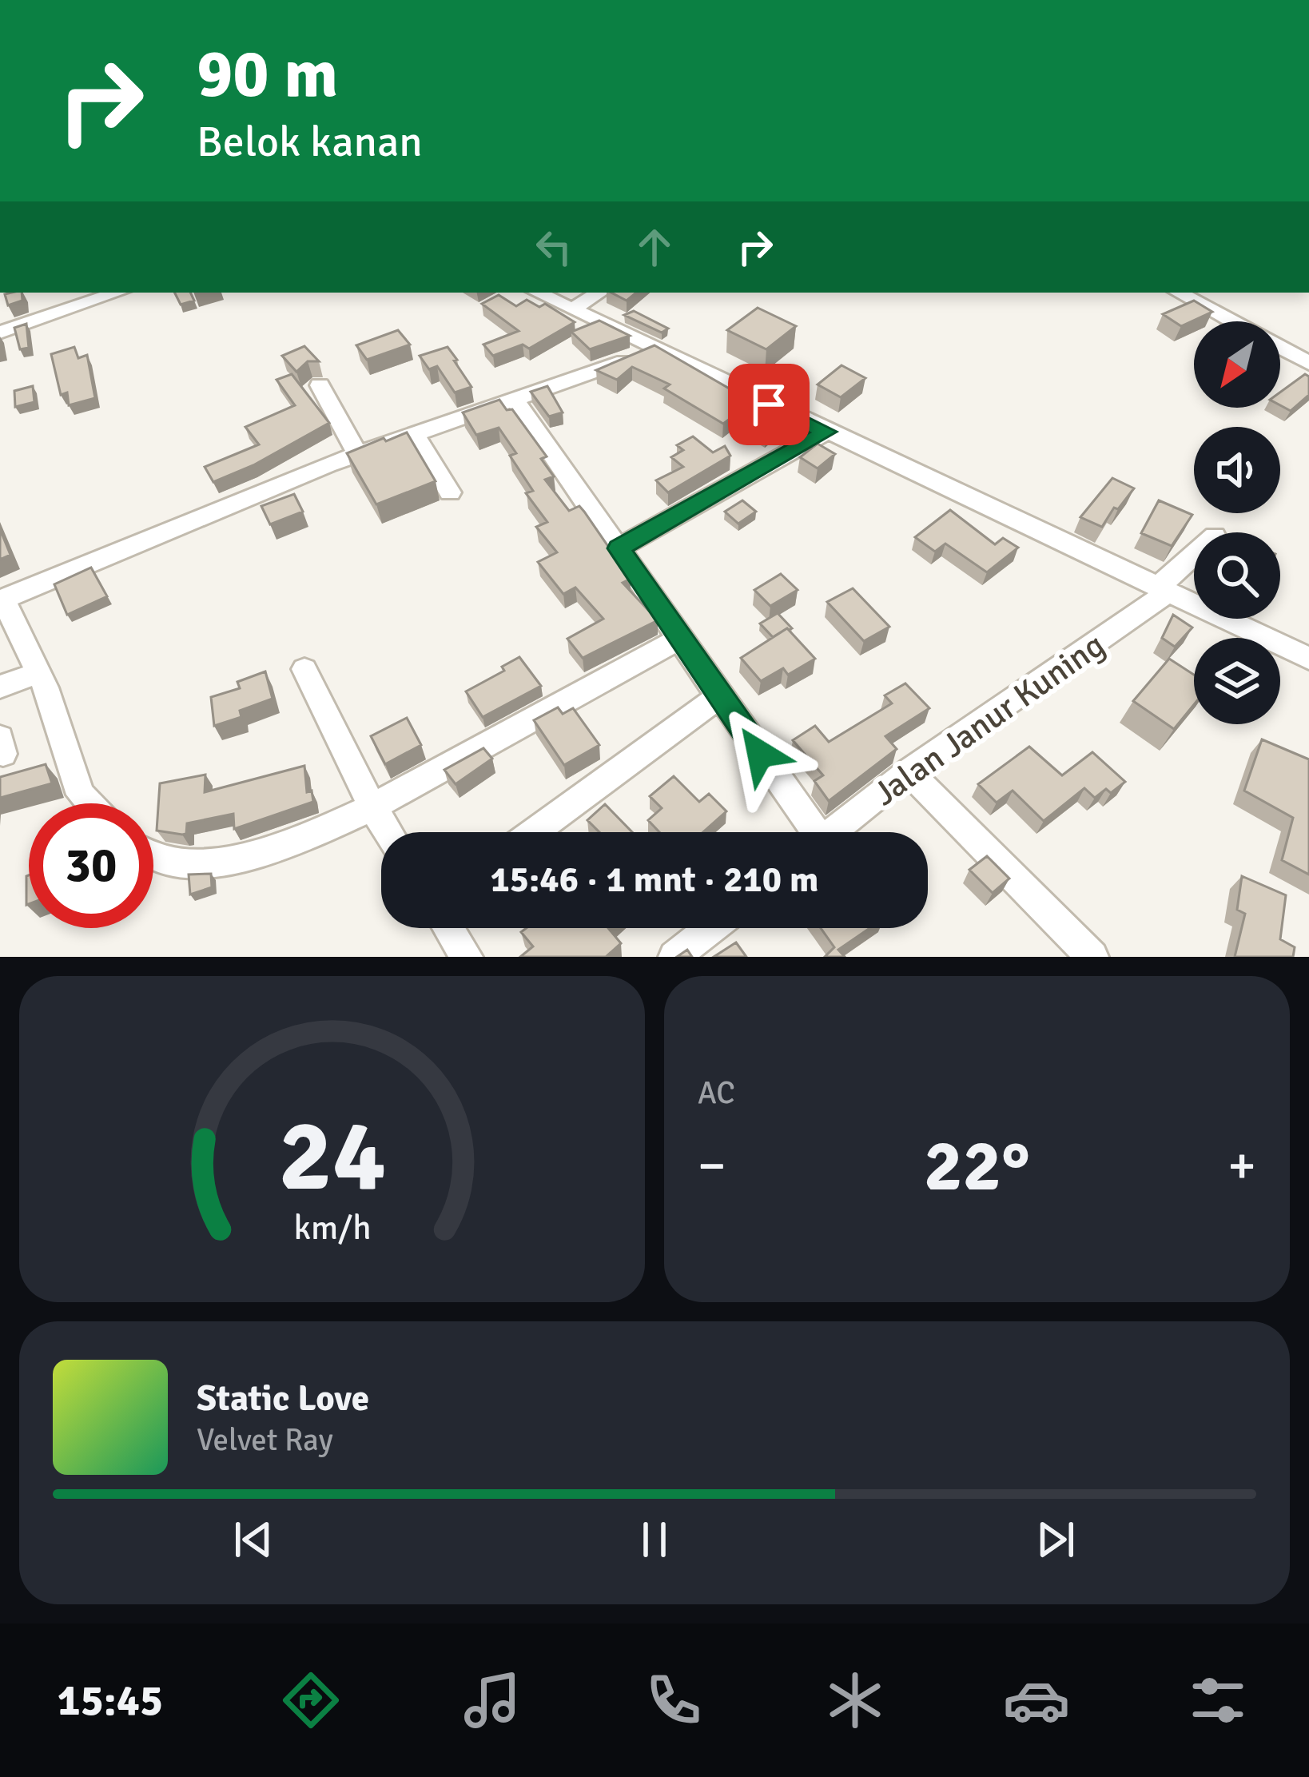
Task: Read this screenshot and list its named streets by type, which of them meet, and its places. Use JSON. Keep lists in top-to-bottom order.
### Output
{
  "streets": {
    "street": ["Jalan Janur Kuning"]
  },
  "north": "bottom left",
  "page": {
    "turn": ["90 m", "Belok kanan"],
    "limit": "30",
    "trip": "15:46 · 1 mnt · 210 m",
    "tile": "AC",
    "heat": ["−", "22°", "+"],
    "song": ["Static Love", "Velvet Ray"],
    "tabs": "15:45",
    "gauge": ["24", "km/h"]
  }
}
